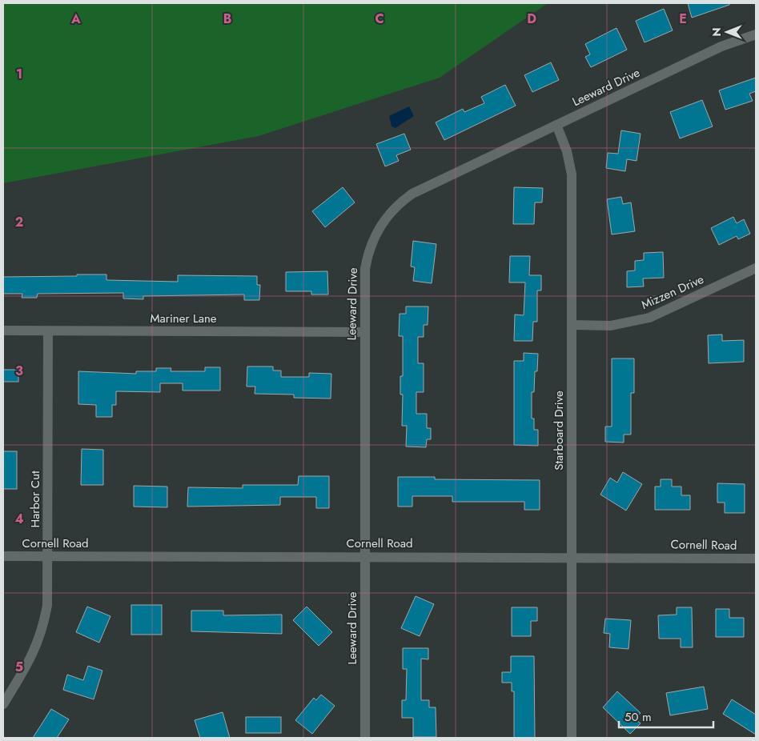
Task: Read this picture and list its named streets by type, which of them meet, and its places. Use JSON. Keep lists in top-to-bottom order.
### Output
{
  "streets": {
    "street": [
      "Leeward Drive",
      "Mizzen Drive",
      "Mariner Lane",
      "Starboard Drive",
      "Harbor Cut",
      "Cornell Road"
    ]
  },
  "crossings": [
    ["Leeward Drive", "Mariner Lane"],
    ["Leeward Drive", "Starboard Drive"],
    ["Leeward Drive", "Cornell Road"],
    ["Mizzen Drive", "Starboard Drive"],
    ["Mariner Lane", "Harbor Cut"],
    ["Starboard Drive", "Cornell Road"],
    ["Harbor Cut", "Cornell Road"]
  ],
  "scale_bar": "50 m",
  "north": "left",
  "grid": {
    "columns": [
      "A",
      "B",
      "C",
      "D",
      "E"
    ],
    "rows": [
      "1",
      "2",
      "3",
      "4",
      "5"
    ]
  }
}
